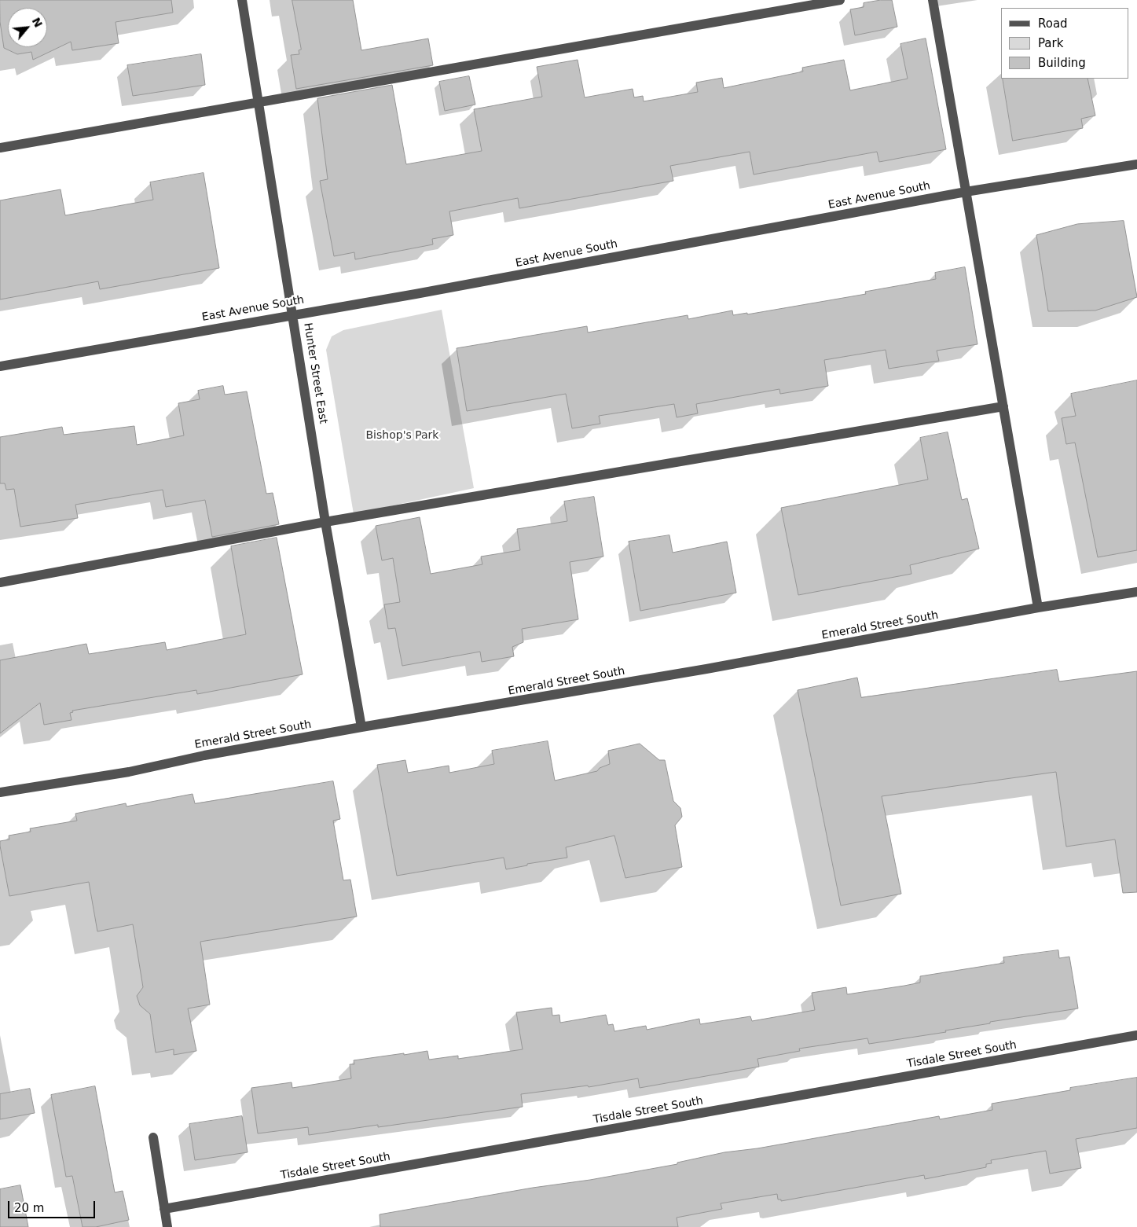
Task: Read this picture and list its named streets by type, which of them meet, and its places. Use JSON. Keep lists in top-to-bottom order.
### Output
{
  "streets": {
    "street": [
      "East Avenue South",
      "Hunter Street East",
      "Emerald Street South",
      "Tisdale Street South"
    ]
  },
  "crossings": [
    ["East Avenue South", "Hunter Street East"],
    ["Hunter Street East", "Emerald Street South"]
  ],
  "parks": ["Bishop's Park"],
  "legend": ["Road", "Park", "Building"],
  "scale_bar": "20 m",
  "north": "top right"
}
